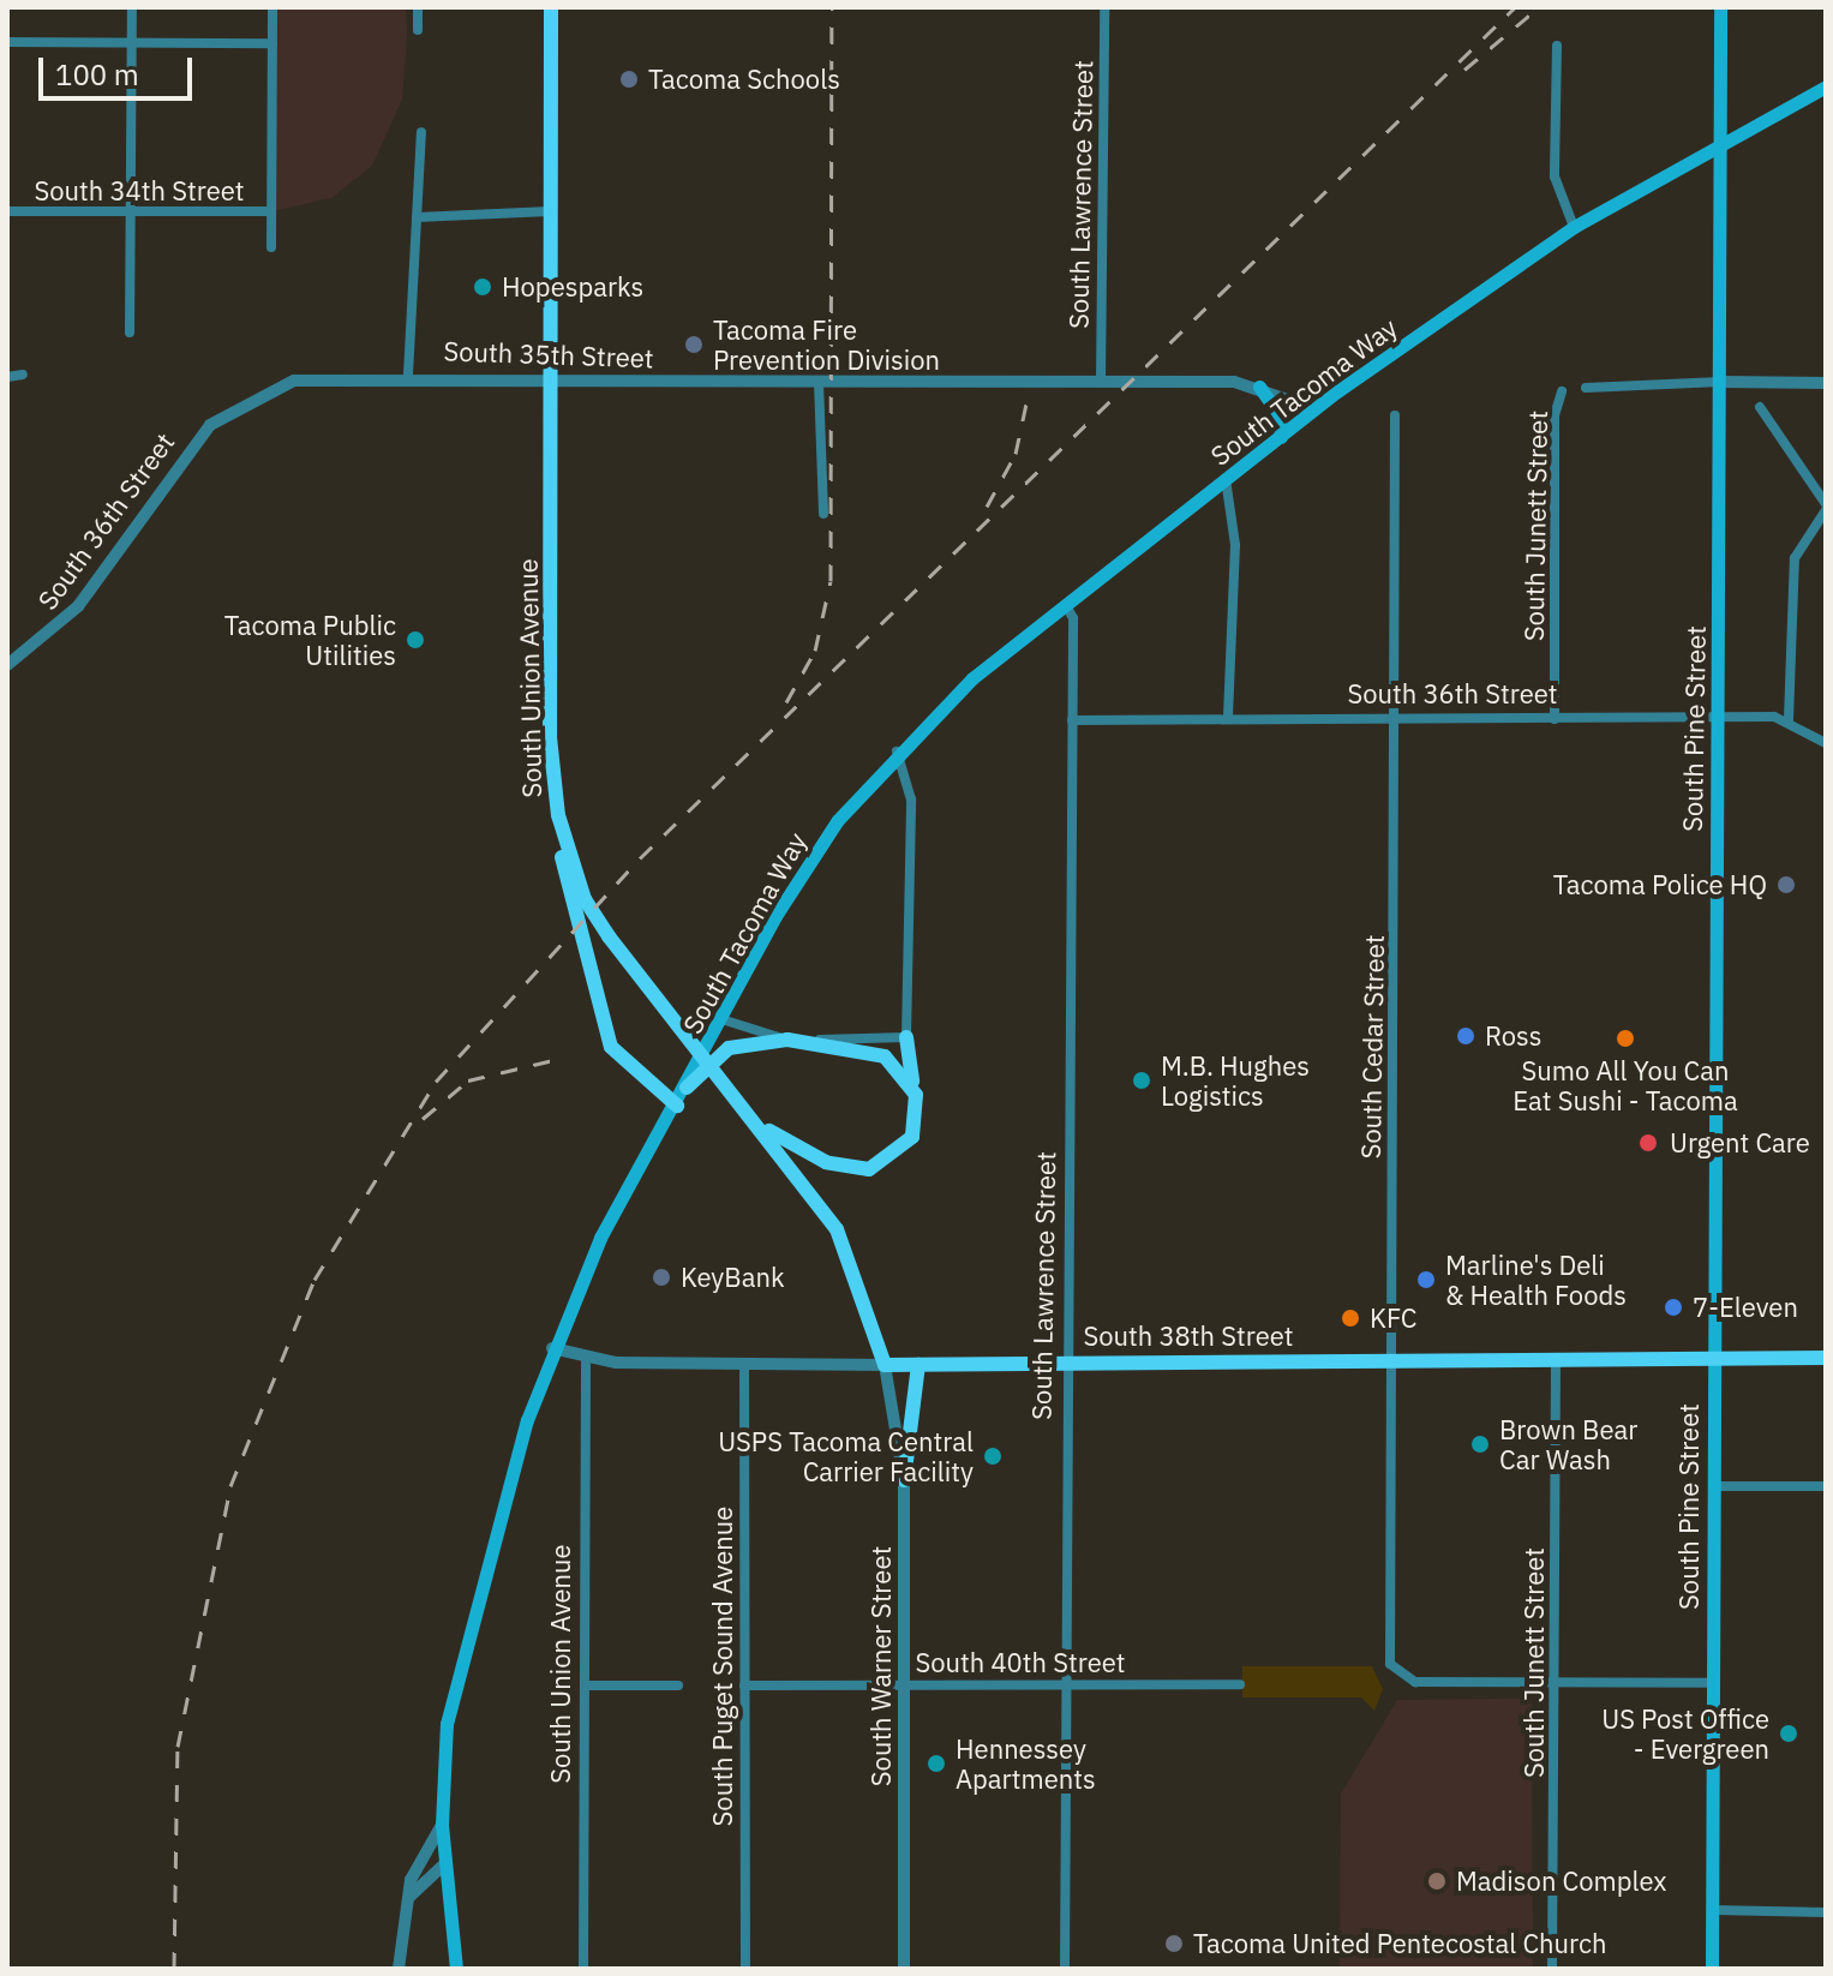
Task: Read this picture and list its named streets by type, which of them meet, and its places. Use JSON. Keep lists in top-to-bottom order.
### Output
{
  "streets": {
    "main road": [
      "South Tacoma Way",
      "South Union Avenue",
      "South Pine Street",
      "South 38th Street"
    ],
    "street": [
      "South 34th Street",
      "South Lawrence Street",
      "South 35th Street",
      "South 36th Street",
      "South Junett Street",
      "South Cedar Street",
      "South 40th Street",
      "South Puget Sound Avenue",
      "South Warner Street"
    ]
  },
  "crossings": [
    ["South Lawrence Street", "South 35th Street"],
    ["South Lawrence Street", "South Tacoma Way"],
    ["South Lawrence Street", "South 36th Street"],
    ["South Lawrence Street", "South 38th Street"],
    ["South Lawrence Street", "South 40th Street"],
    ["South 35th Street", "South Tacoma Way"],
    ["South 35th Street", "South 36th Street"],
    ["South 35th Street", "South Union Avenue"],
    ["South Tacoma Way", "South Pine Street"],
    ["South Tacoma Way", "South 38th Street"],
    ["South 36th Street", "South Junett Street"],
    ["South 36th Street", "South Pine Street"],
    ["South 36th Street", "South Cedar Street"],
    ["South Junett Street", "South Cedar Street"],
    ["South Junett Street", "South 38th Street"],
    ["South Union Avenue", "South 38th Street"],
    ["South Union Avenue", "South Warner Street"],
    ["South Pine Street", "South 38th Street"],
    ["South Cedar Street", "South 38th Street"],
    ["South 38th Street", "South Puget Sound Avenue"],
    ["South 38th Street", "South Warner Street"],
    ["South 40th Street", "South Puget Sound Avenue"],
    ["South 40th Street", "South Warner Street"]
  ],
  "places": [
    "Tacoma Schools",
    "Hopesparks",
    "Tacoma Fire Prevention Division",
    "Tacoma Public Utilities",
    "Tacoma Police HQ",
    "Ross",
    "Sumo All You Can Eat Sushi - Tacoma",
    "M.B. Hughes Logistics",
    "Urgent Care",
    "KeyBank",
    "Marline's Deli & Health Foods",
    "7-Eleven",
    "KFC",
    "Brown Bear Car Wash",
    "USPS Tacoma Central Carrier Facility",
    "US Post Office - Evergreen",
    "Hennessey Apartments",
    "Madison Complex",
    "Tacoma United Pentecostal Church"
  ],
  "scale_bar": "100 m"
}
